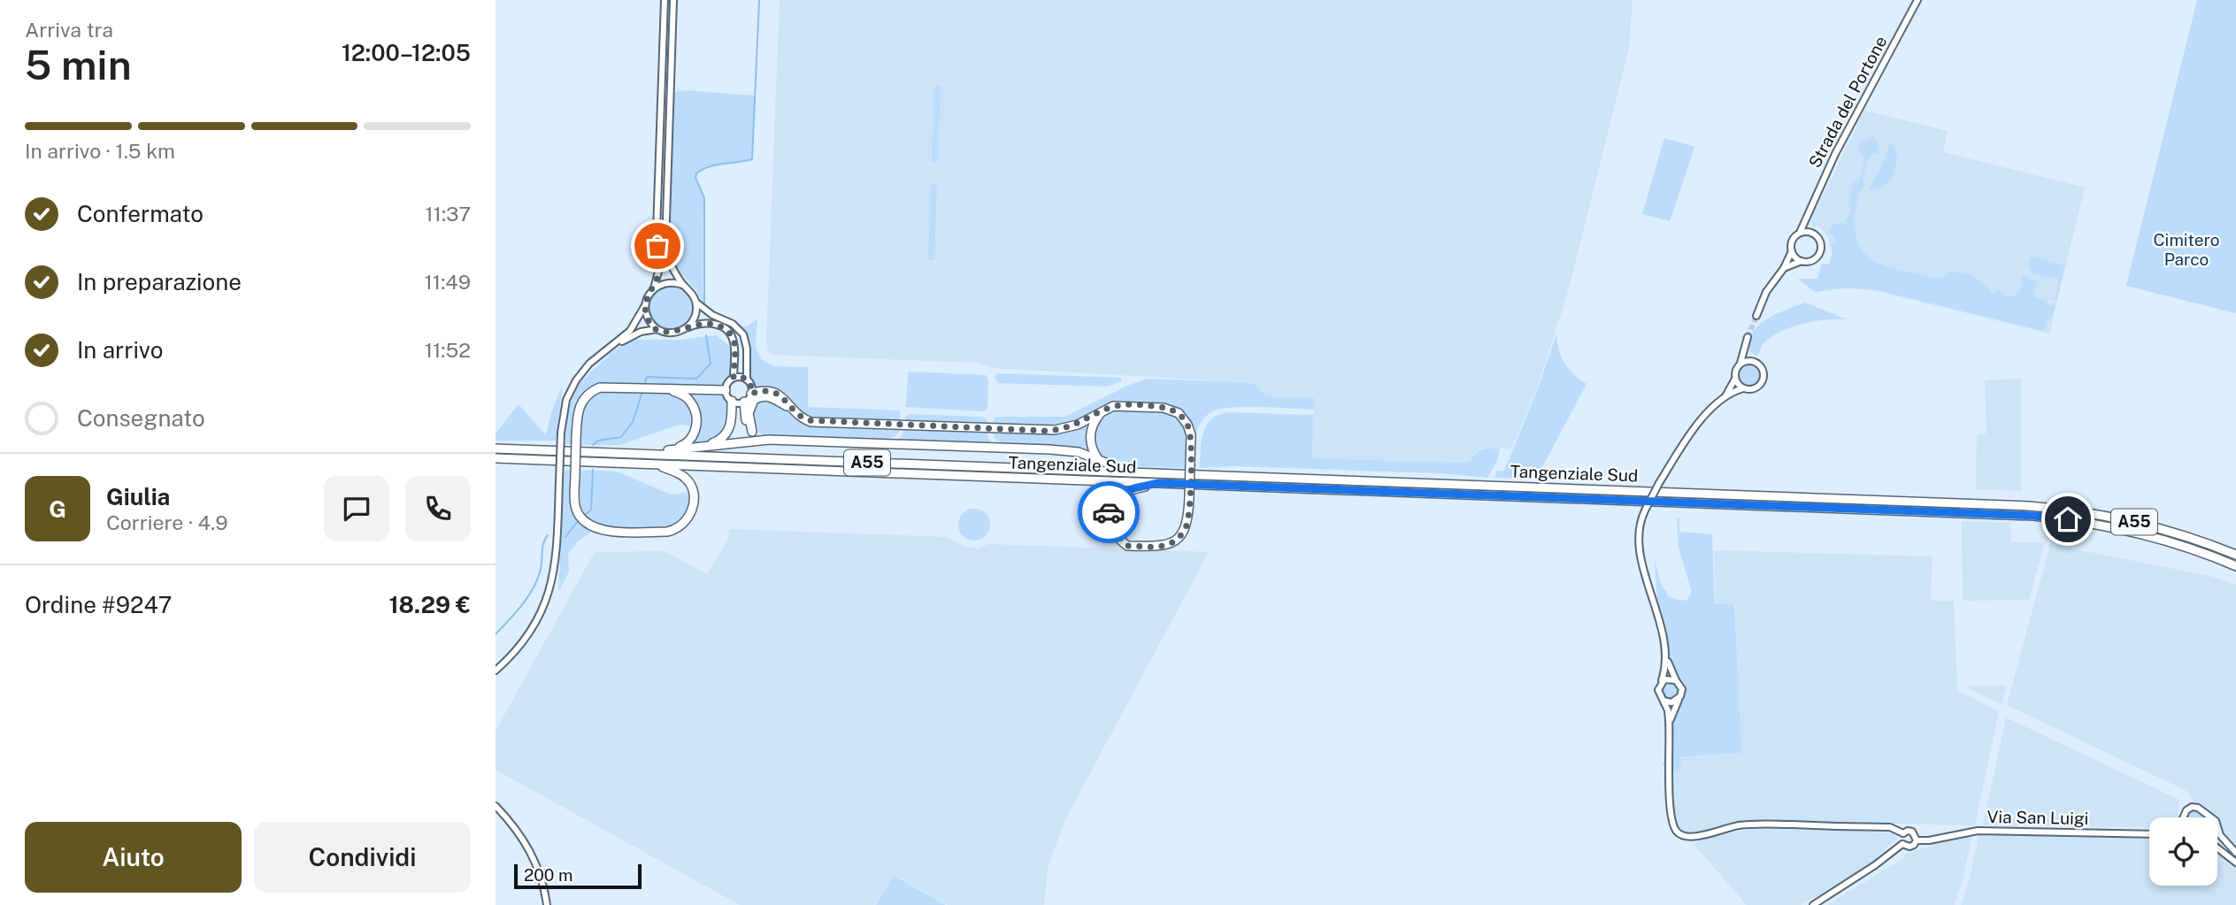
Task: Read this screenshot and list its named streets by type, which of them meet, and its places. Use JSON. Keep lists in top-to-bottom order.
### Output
{
  "streets": {
    "highway": ["A55", "Tangenziale Sud"],
    "street": ["Strada del Portone", "Via San Luigi"]
  },
  "parks": ["Cimitero Parco"],
  "scale_bar": "200 m",
  "page": {
    "heading": ["5 min", "Arriva tra", "12:00–12:05"],
    "panel": [
      "Giulia",
      "Corriere · 4.9",
      "Ordine #9247",
      "18.29 €"
    ],
    "bar": "In arrivo · 1.5 km",
    "list": [
      ["Confermato", "11:37"],
      ["In preparazione", "11:49"],
      ["In arrivo", "11:52"],
      "Consegnato"
    ],
    "round": "G",
    "buttons": ["Aiuto", "Condividi"],
    "scale": "200 m"
  }
}
